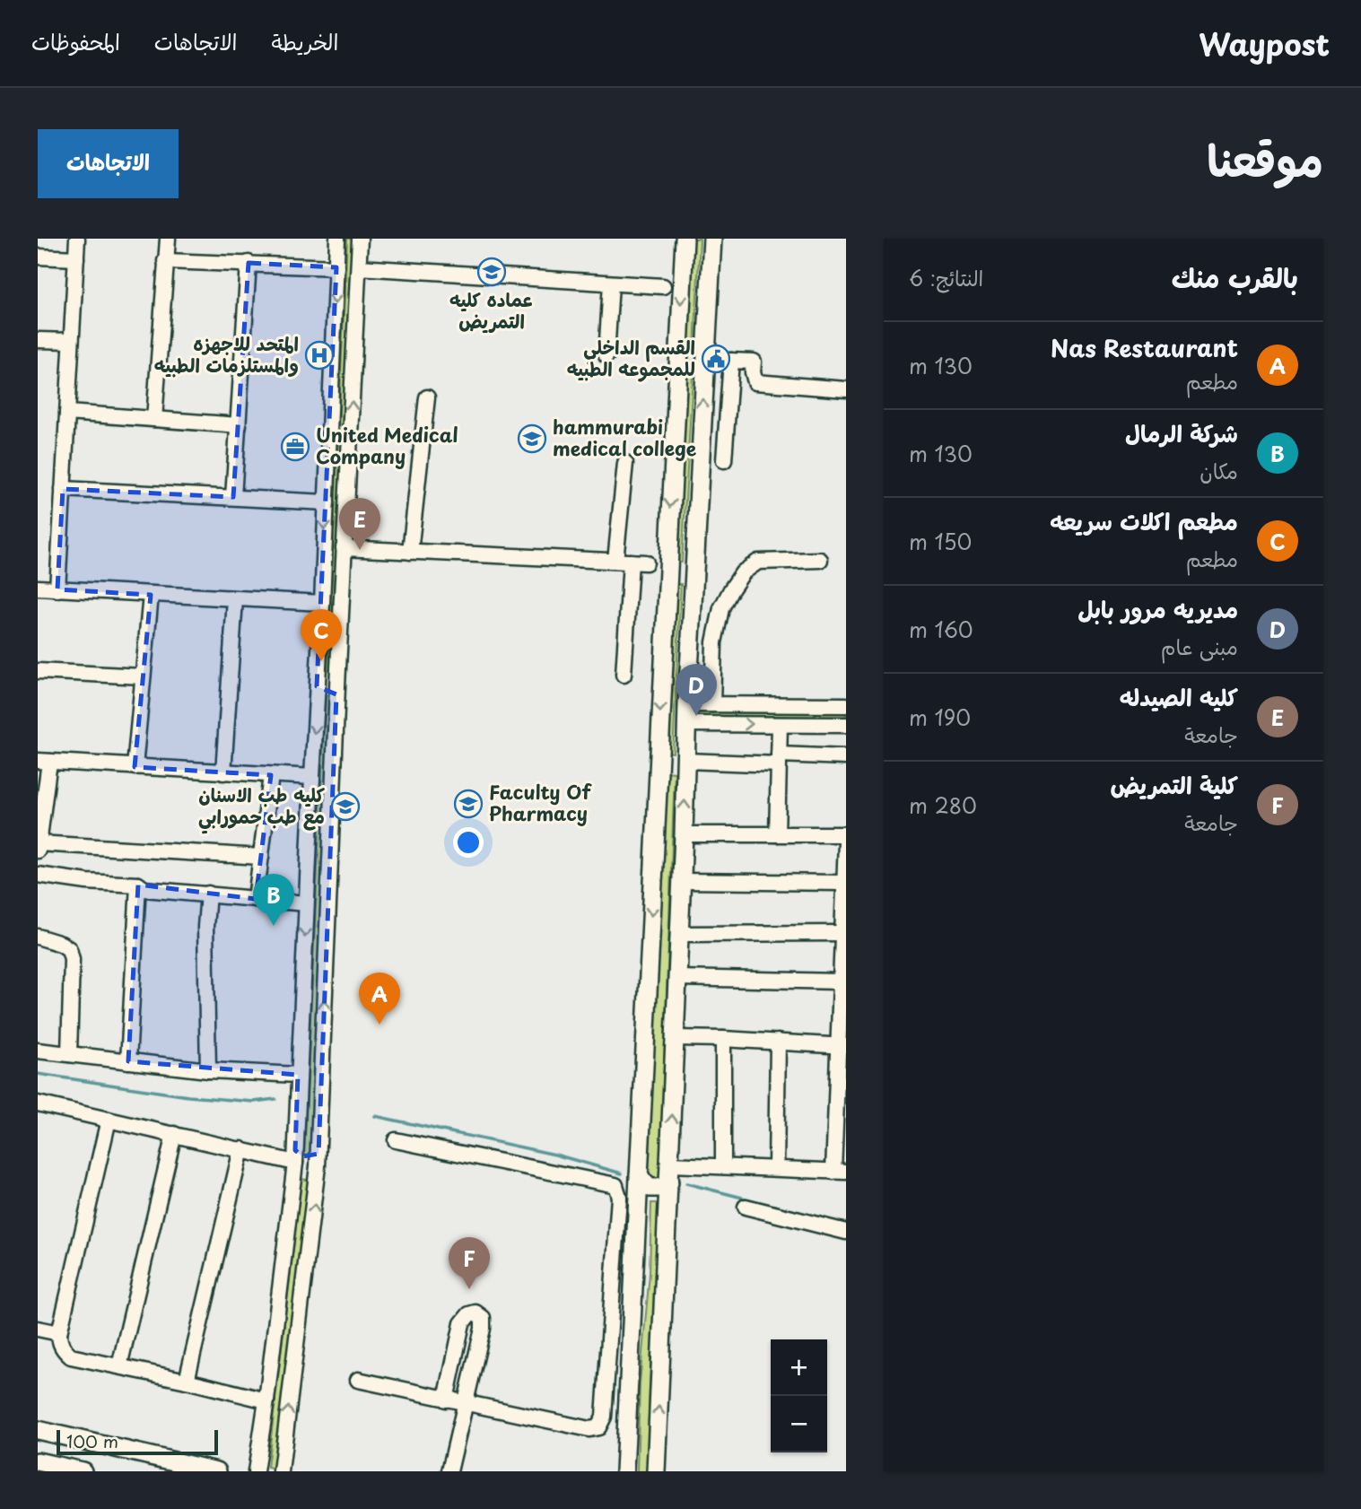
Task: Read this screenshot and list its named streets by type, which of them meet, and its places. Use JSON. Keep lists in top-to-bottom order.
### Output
{
  "places": {
    "school or university": [
      "عماده كليه التمريض",
      "hammurabi medical college",
      "Faculty Of Pharmacy",
      "كليه طب الاسنان مع طب حمورابي"
    ],
    "hospital": ["المتحد للاجهزه والمستلزمات الطبيه"],
    "public building": ["القسم الداخلي للمجموعه الطبيه"],
    "office": ["United Medical Company"]
  },
  "scale_bar": "100 m",
  "page": {
    "header": "Waypost",
    "nav": ["الخريطة", "الاتجاهات", "المحفوظات"],
    "title": "موقعنا",
    "buttons": "الاتجاهات",
    "heading": ["بالقرب منك", "النتائج: 6"],
    "list": [
      {
        "mark": "A",
        "name": "Nas Restaurant",
        "note": "مطعم",
        "value": "130 m"
      },
      {
        "mark": "B",
        "name": "شركة الرمال",
        "note": "مكان",
        "value": "130 m"
      },
      {
        "mark": "C",
        "name": "مطعم اكلات سريعه",
        "note": "مطعم",
        "value": "150 m"
      },
      {
        "mark": "D",
        "name": "مديريه مرور بابل",
        "note": "مبنى عام",
        "value": "160 m"
      },
      {
        "mark": "E",
        "name": "كليه الصيدله",
        "note": "جامعة",
        "value": "190 m"
      },
      {
        "mark": "F",
        "name": "كلية التمريض",
        "note": "جامعة",
        "value": "280 m"
      }
    ],
    "pins": [
      "E",
      "C",
      "D",
      "B",
      "A",
      "F"
    ],
    "map_buttons": ["+", "−"],
    "scale": "100 m"
  }
}
